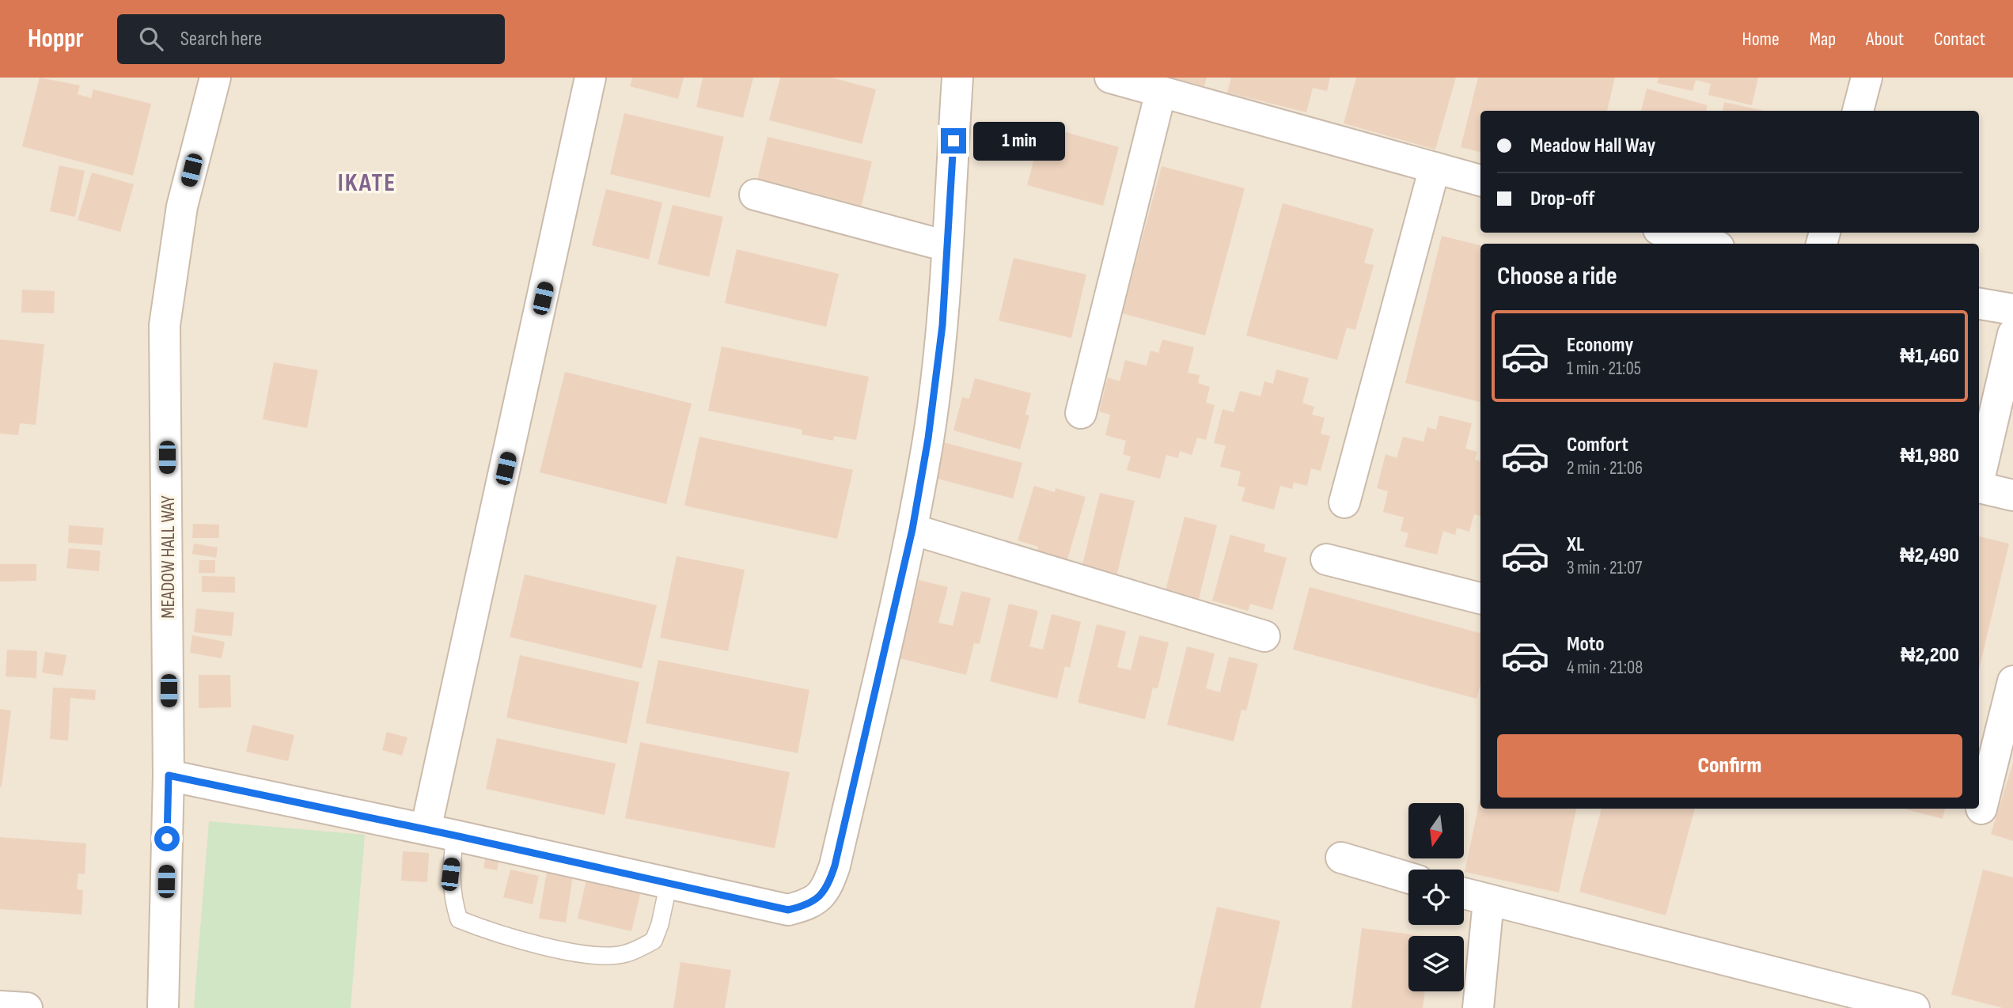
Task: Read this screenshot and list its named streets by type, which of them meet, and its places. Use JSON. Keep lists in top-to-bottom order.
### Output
{
  "streets": {
    "street": ["MEADOW HALL WAY"]
  },
  "districts": ["IKATE"],
  "north": "bottom",
  "page": {
    "header": "Hoppr",
    "search": "Search here",
    "nav": [
      "Home",
      "Map",
      "About",
      "Contact"
    ],
    "banner": ["Meadow Hall Way", "Drop-off"],
    "bubble": "1 min",
    "heading": "Choose a ride",
    "list": [
      {
        "name": "Economy",
        "note": "1 min · 21:05",
        "value": "₦1,460"
      },
      {
        "name": "Comfort",
        "note": "2 min · 21:06",
        "value": "₦1,980"
      },
      {
        "name": "XL",
        "note": "3 min · 21:07",
        "value": "₦2,490"
      },
      {
        "name": "Moto",
        "note": "4 min · 21:08",
        "value": "₦2,200"
      }
    ],
    "buttons": "Confirm"
  }
}
